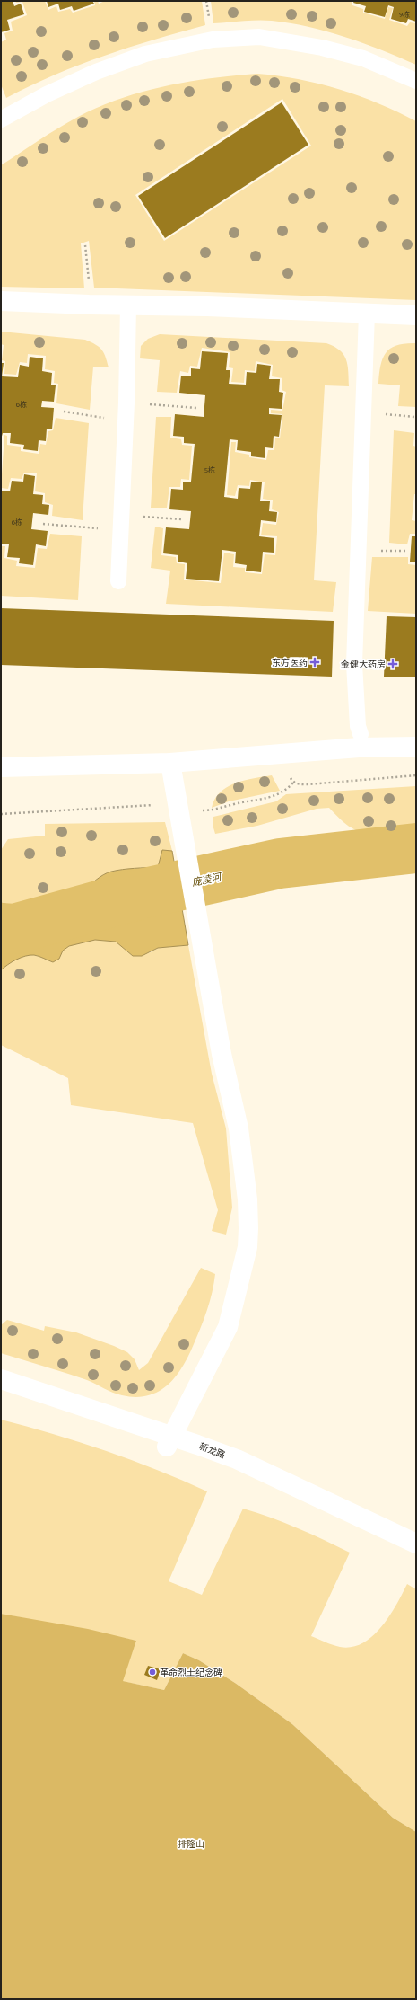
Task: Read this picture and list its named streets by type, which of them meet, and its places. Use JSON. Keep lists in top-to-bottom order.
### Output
{
  "streets": {
    "street": ["新龙路"]
  },
  "water": ["庞凌河"],
  "parks": ["排隆山"],
  "places": {
    "health": ["东方医药", "金健大药房"],
    "other": ["革命烈士纪念碑"]
  },
  "house_numbers": [
    "9栋",
    "6栋",
    "5栋",
    "6栋"
  ]
}
